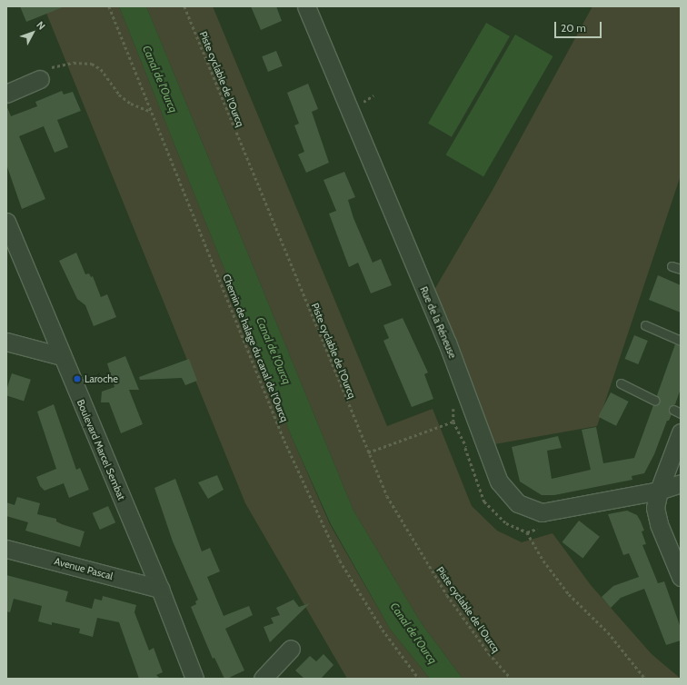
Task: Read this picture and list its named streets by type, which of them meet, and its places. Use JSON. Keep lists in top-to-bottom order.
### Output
{
  "streets": {
    "street": ["Rue de la Réneuse", "Boulevard Marcel Sembat", "Avenue Pascal"],
    "path": ["Piste cyclable de l'Ourcq", "Chemin de halage du canal de l'Ourcq"]
  },
  "crossings": [
    ["Boulevard Marcel Sembat", "Avenue Pascal"]
  ],
  "water": ["Canal de l'Ourcq"],
  "places": ["Laroche"],
  "scale_bar": "20 m",
  "north": "top right"
}
